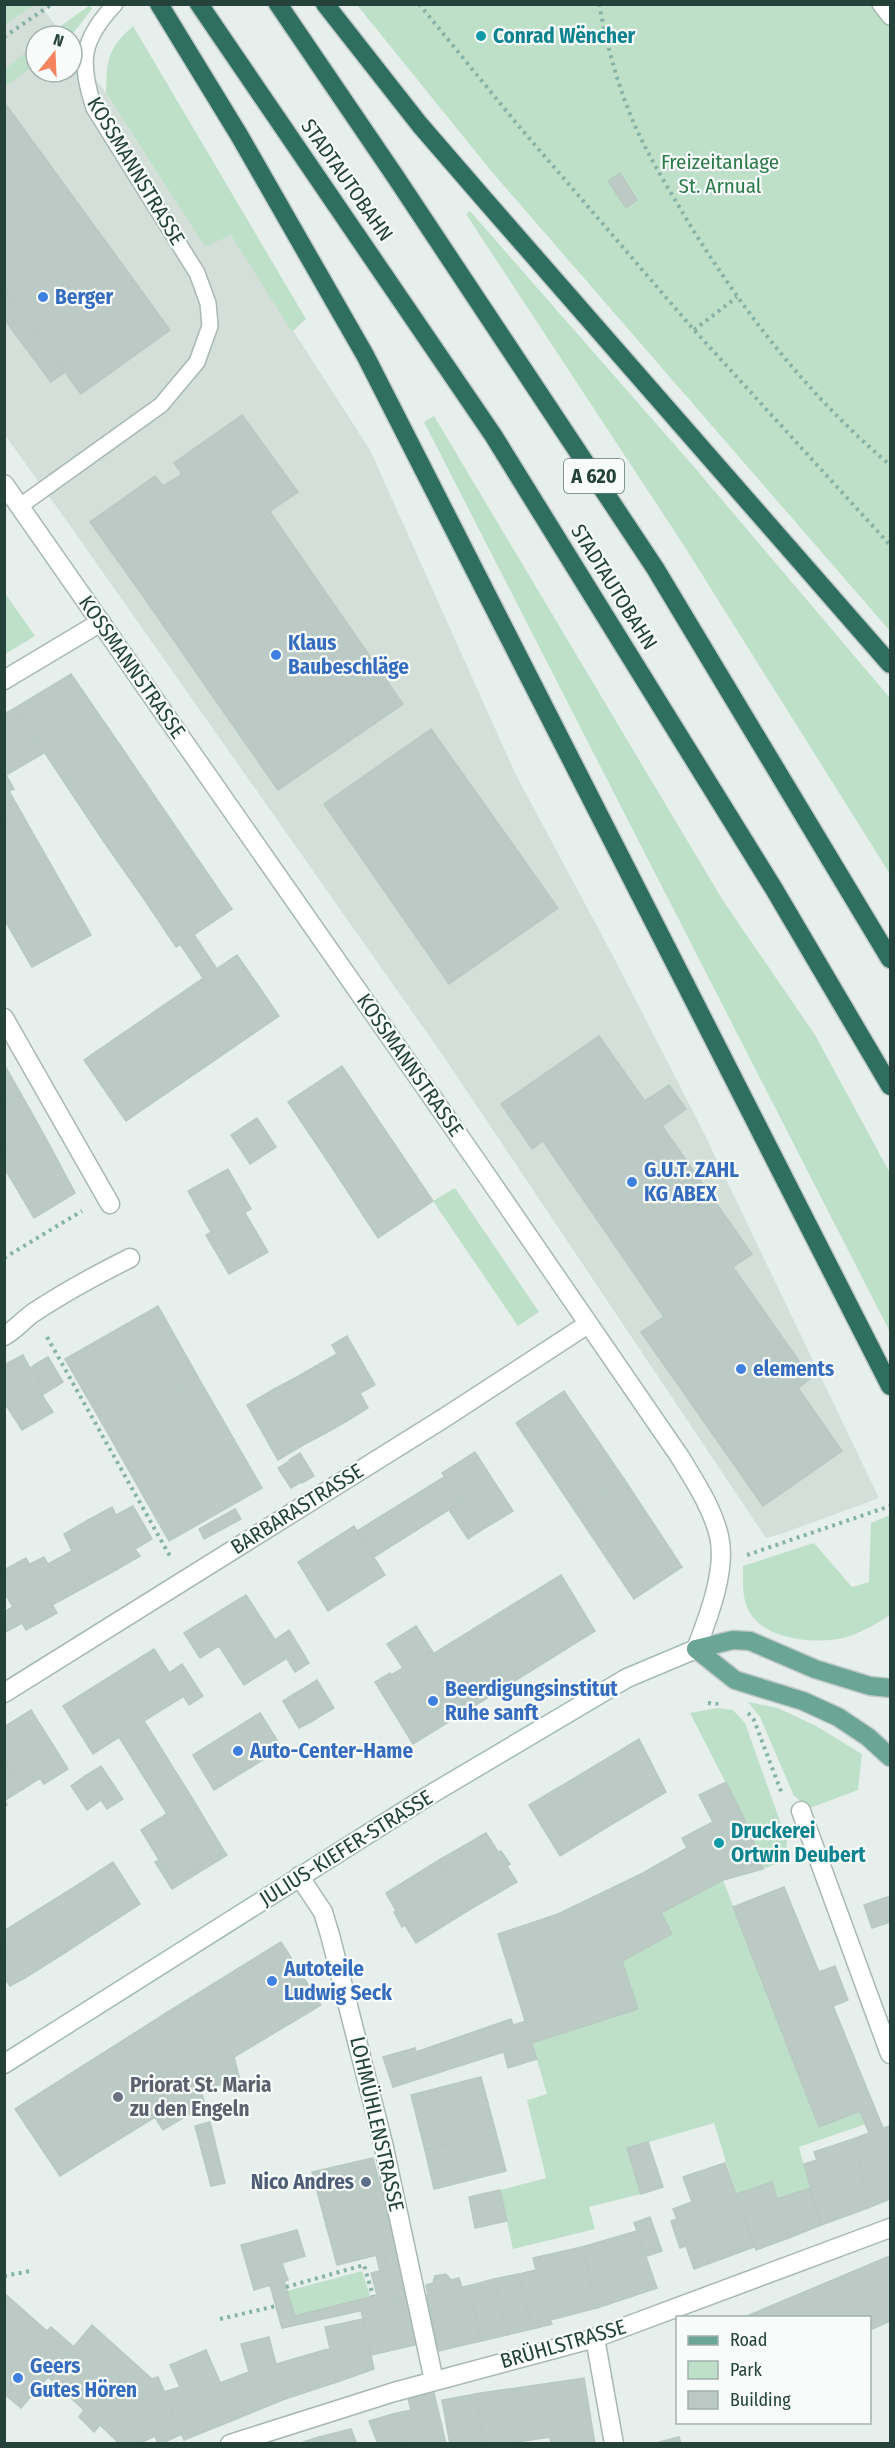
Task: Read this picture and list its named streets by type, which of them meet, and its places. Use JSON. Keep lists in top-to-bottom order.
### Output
{
  "streets": {
    "highway": ["STADTAUTOBAHN", "A 620"],
    "street": [
      "KOSSMANNSTRASSE",
      "BARBARASTRASSE",
      "JULIUS-KIEFER-STRASSE",
      "LOHMÜHLENSTRASSE",
      "BRÜHLSTRASSE"
    ]
  },
  "crossings": [
    ["KOSSMANNSTRASSE", "BARBARASTRASSE"],
    ["KOSSMANNSTRASSE", "JULIUS-KIEFER-STRASSE"],
    ["JULIUS-KIEFER-STRASSE", "LOHMÜHLENSTRASSE"],
    ["LOHMÜHLENSTRASSE", "BRÜHLSTRASSE"]
  ],
  "parks": ["Freizeitanlage St. Arnual"],
  "places": [
    "Conrad Wëncher",
    "Berger",
    "Klaus Baubeschläge",
    "G.U.T. ZAHL KG ABEX",
    "elements",
    "Beerdigungsinstitut Ruhe sanft",
    "Auto-Center-Hame",
    "Druckerei Ortwin Deubert",
    "Autoteile Ludwig Seck",
    "Priorat St. Maria zu den Engeln",
    "Nico Andres",
    "Geers Gutes Hören"
  ],
  "legend": ["Road", "Park", "Building"],
  "north": "top"
}
